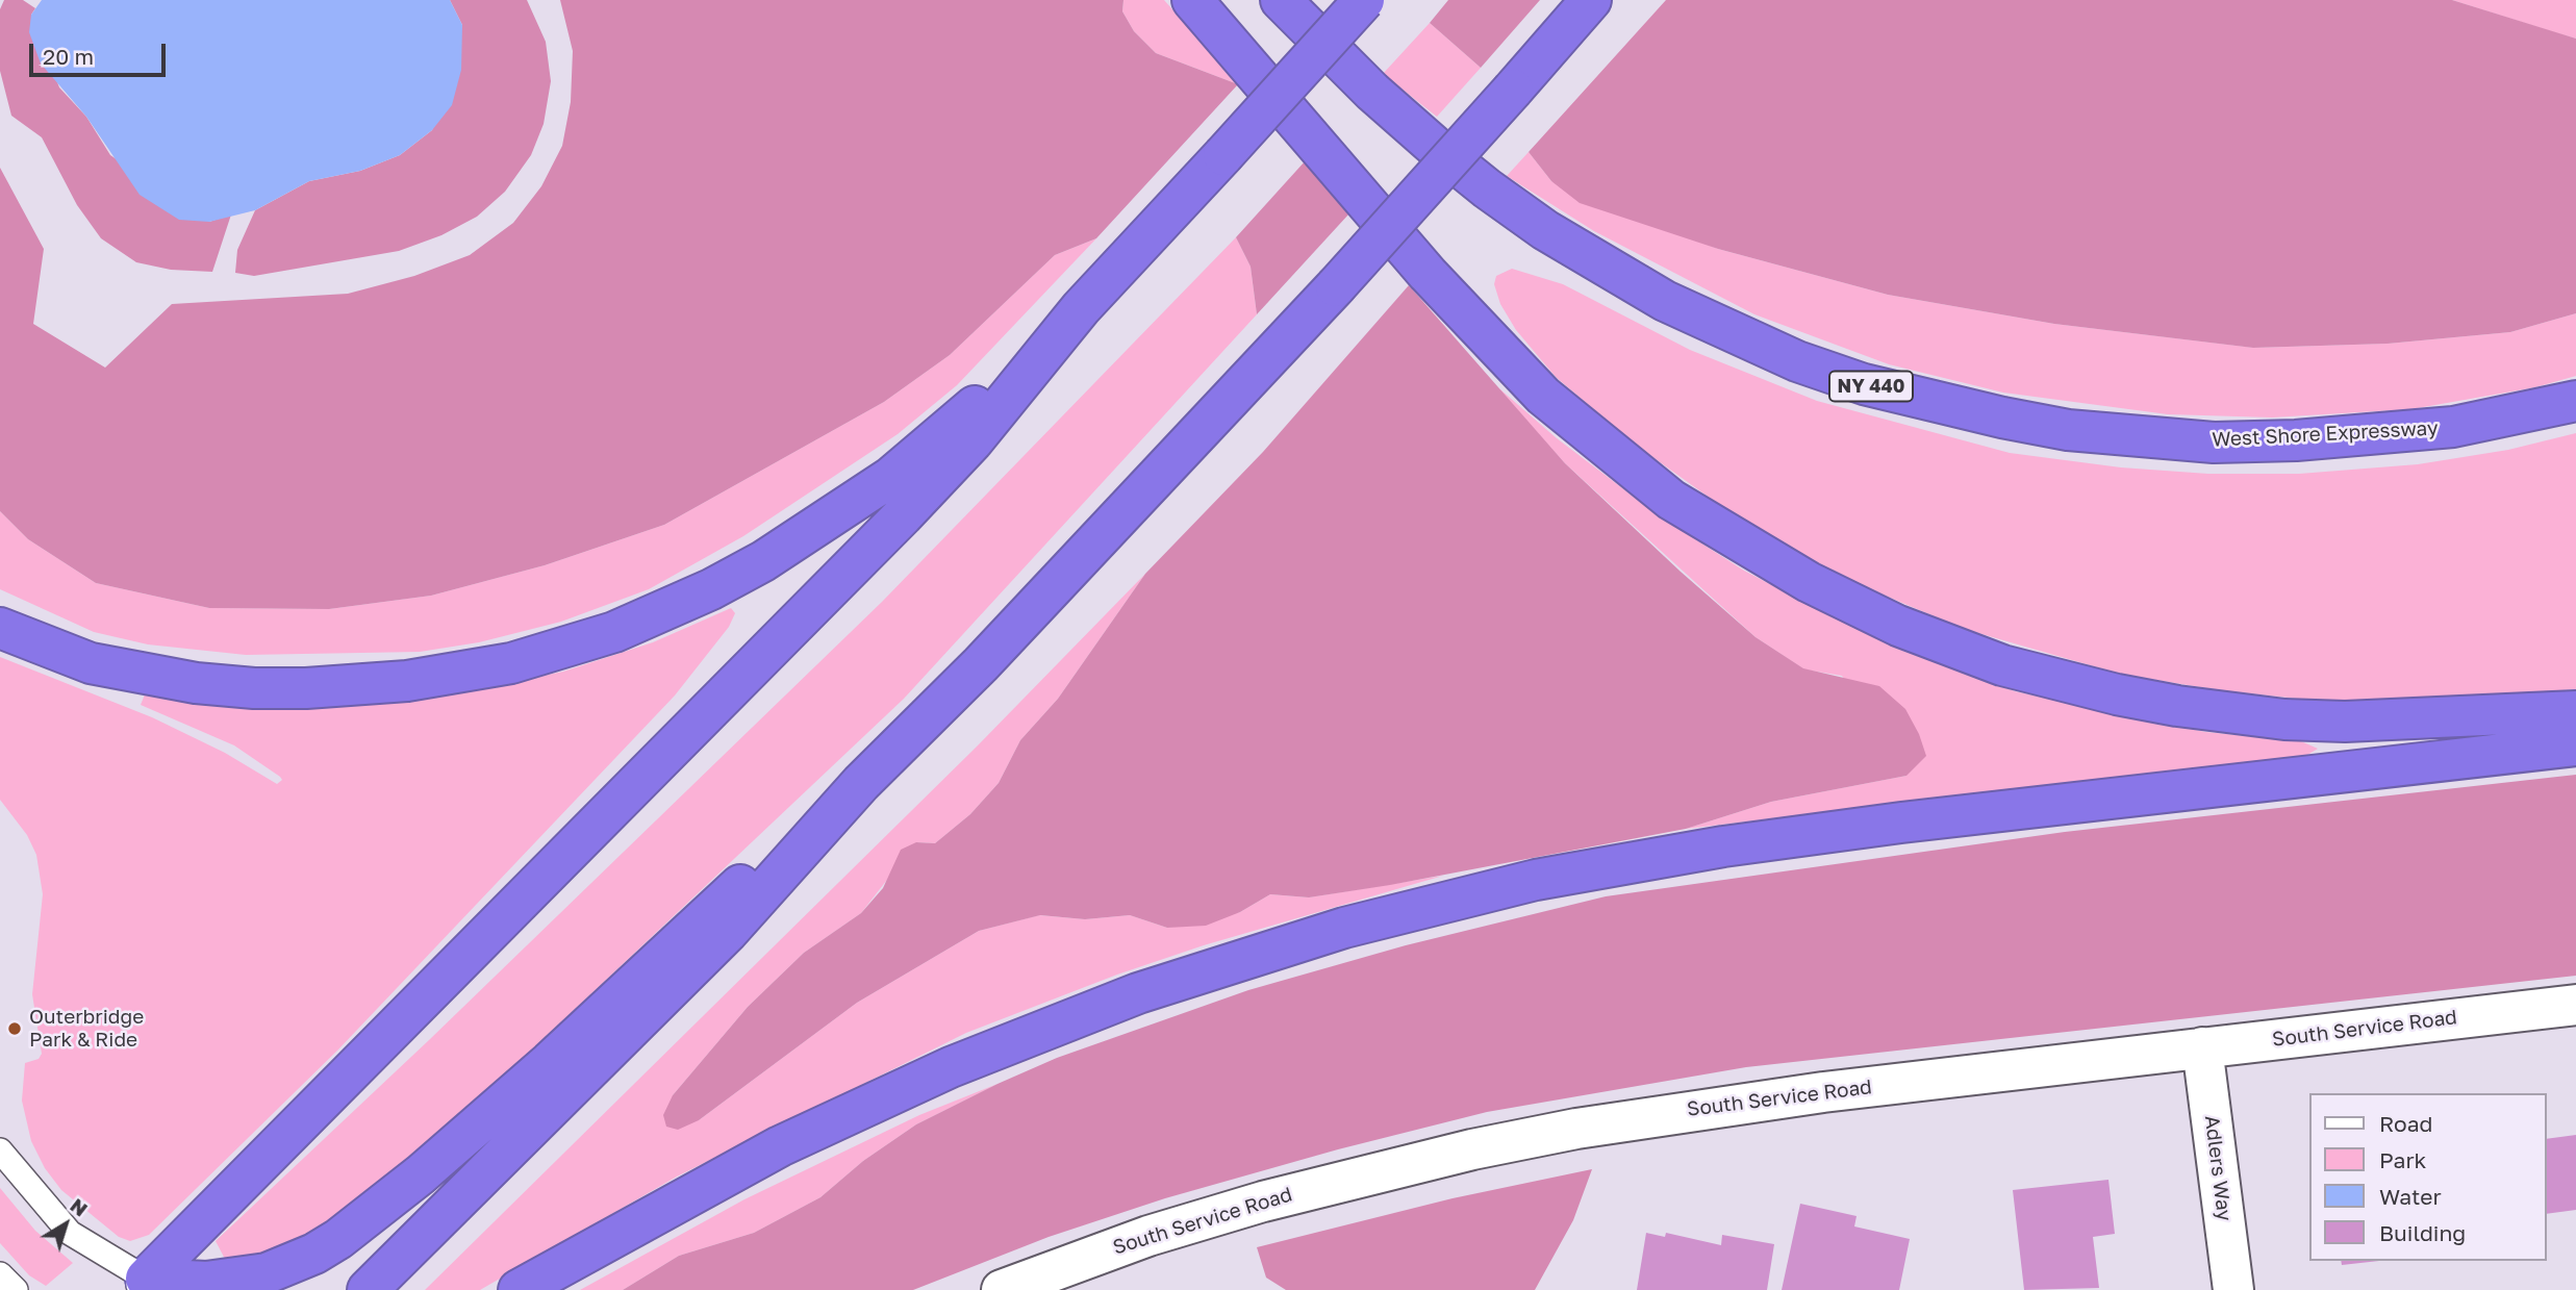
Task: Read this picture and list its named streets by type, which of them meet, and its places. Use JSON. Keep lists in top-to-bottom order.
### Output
{
  "streets": {
    "highway": ["NY 440", "West Shore Expressway"],
    "street": ["South Service Road", "Adlers Way"]
  },
  "crossings": [
    ["South Service Road", "Adlers Way"]
  ],
  "places": ["Outerbridge Park & Ride"],
  "legend": [
    "Road",
    "Park",
    "Water",
    "Building"
  ],
  "scale_bar": "20 m",
  "north": "top right"
}
